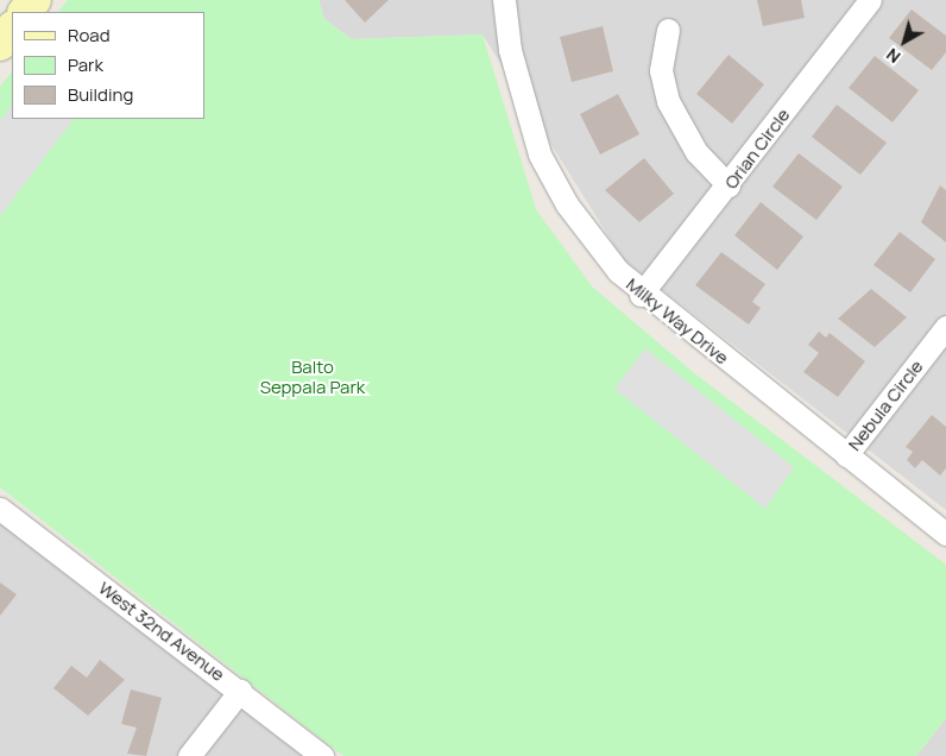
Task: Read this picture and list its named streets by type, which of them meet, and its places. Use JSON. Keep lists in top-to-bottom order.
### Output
{
  "streets": {
    "street": [
      "Orian Circle",
      "Milky Way Drive",
      "Nebula Circle",
      "West 32nd Avenue"
    ]
  },
  "crossings": [
    ["Orian Circle", "Milky Way Drive"],
    ["Milky Way Drive", "Nebula Circle"]
  ],
  "parks": ["Balto Seppala Park"],
  "legend": ["Road", "Park", "Building"],
  "north": "bottom left"
}
